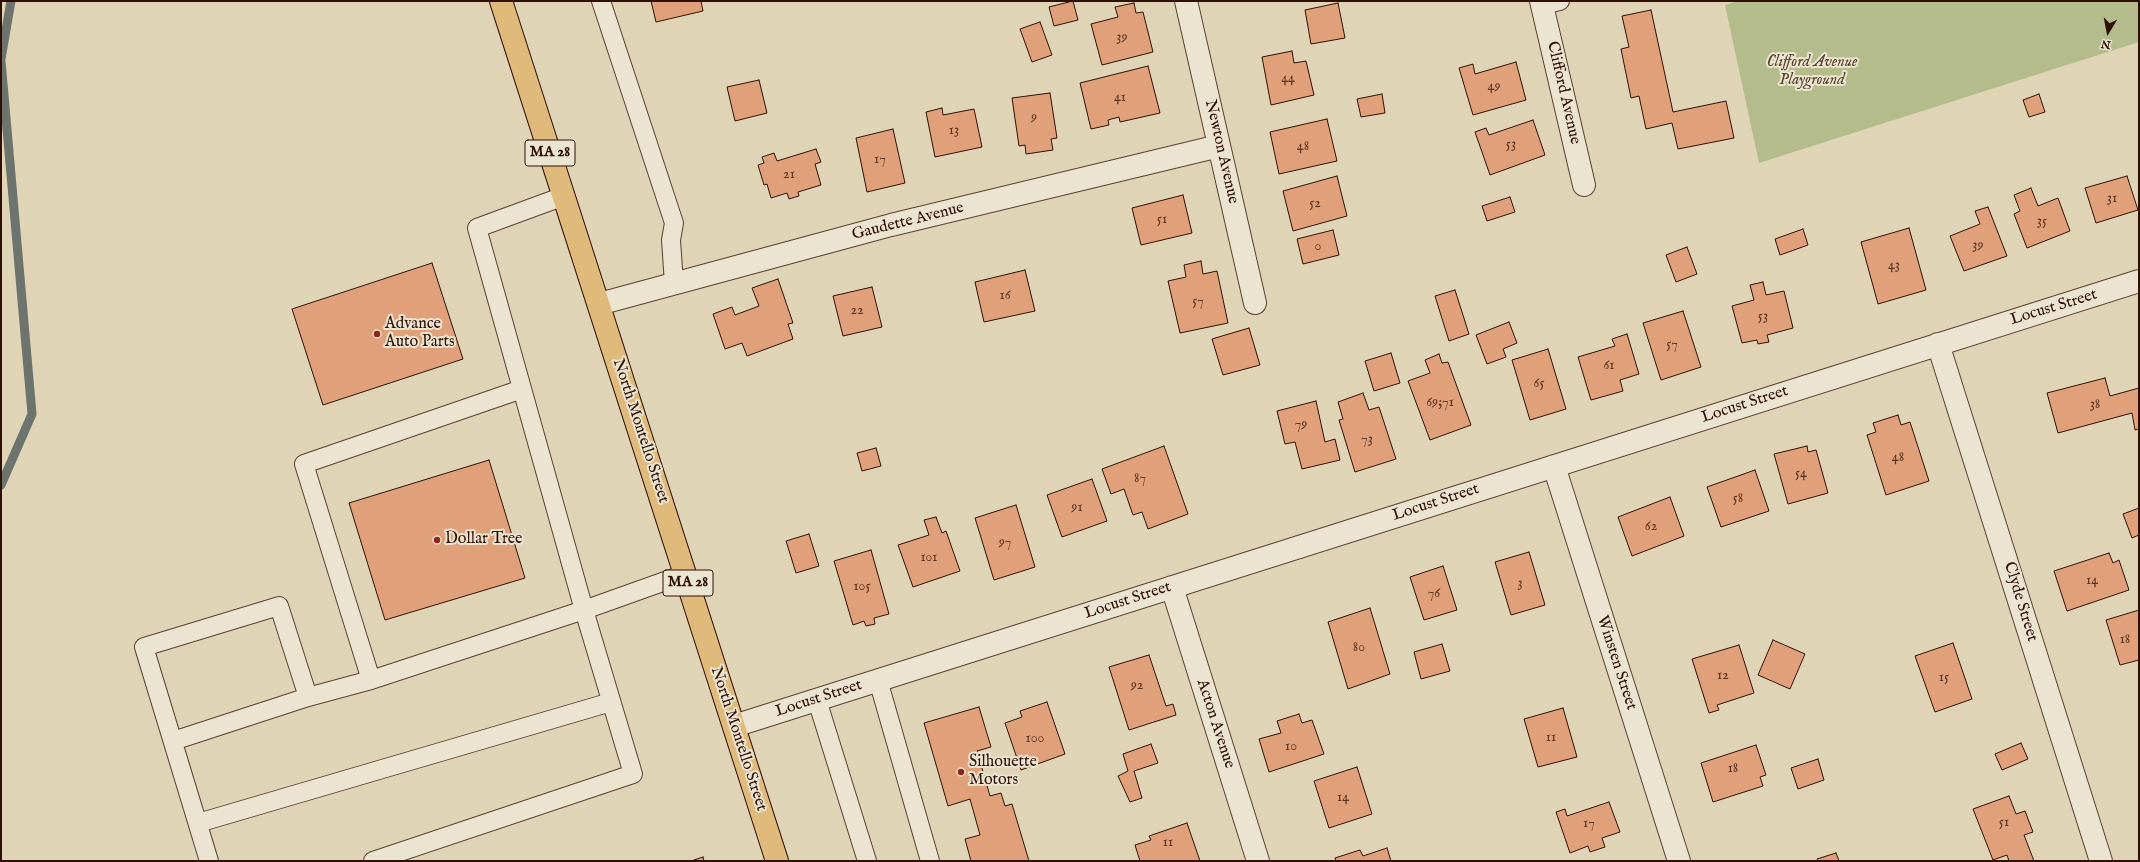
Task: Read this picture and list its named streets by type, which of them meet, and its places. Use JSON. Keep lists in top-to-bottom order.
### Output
{
  "streets": {
    "main road": ["MA 28", "North Montello Street"],
    "street": [
      "Clifford Avenue",
      "Newton Avenue",
      "Gaudette Avenue",
      "Locust Street",
      "Clyde Street",
      "Winsten Street",
      "Acton Avenue"
    ]
  },
  "crossings": [
    ["Newton Avenue", "Gaudette Avenue"],
    ["Gaudette Avenue", "North Montello Street"],
    ["Locust Street", "North Montello Street"],
    ["Locust Street", "Clyde Street"],
    ["Locust Street", "Winsten Street"],
    ["Locust Street", "Acton Avenue"]
  ],
  "parks": ["Clifford Avenue Playground"],
  "places": ["Advance Auto Parts", "Dollar Tree", "Silhouette Motors"],
  "house_numbers": [
    "39",
    "44",
    "49",
    "41",
    "9",
    "13",
    "53",
    "48",
    "17",
    "21",
    "31",
    "52",
    "51",
    "35",
    "39",
    "0",
    "43",
    "16",
    "57",
    "22",
    "53",
    "57",
    "61",
    "65",
    "69;71",
    "38",
    "79",
    "73",
    "48",
    "54",
    "87",
    "58",
    "91",
    "62",
    "97",
    "101",
    "14",
    "3",
    "105",
    "76",
    "18",
    "80",
    "12",
    "15",
    "92",
    "11",
    "100",
    "10",
    "18",
    "14",
    "51",
    "17",
    "11"
  ],
  "north": "bottom"
}
